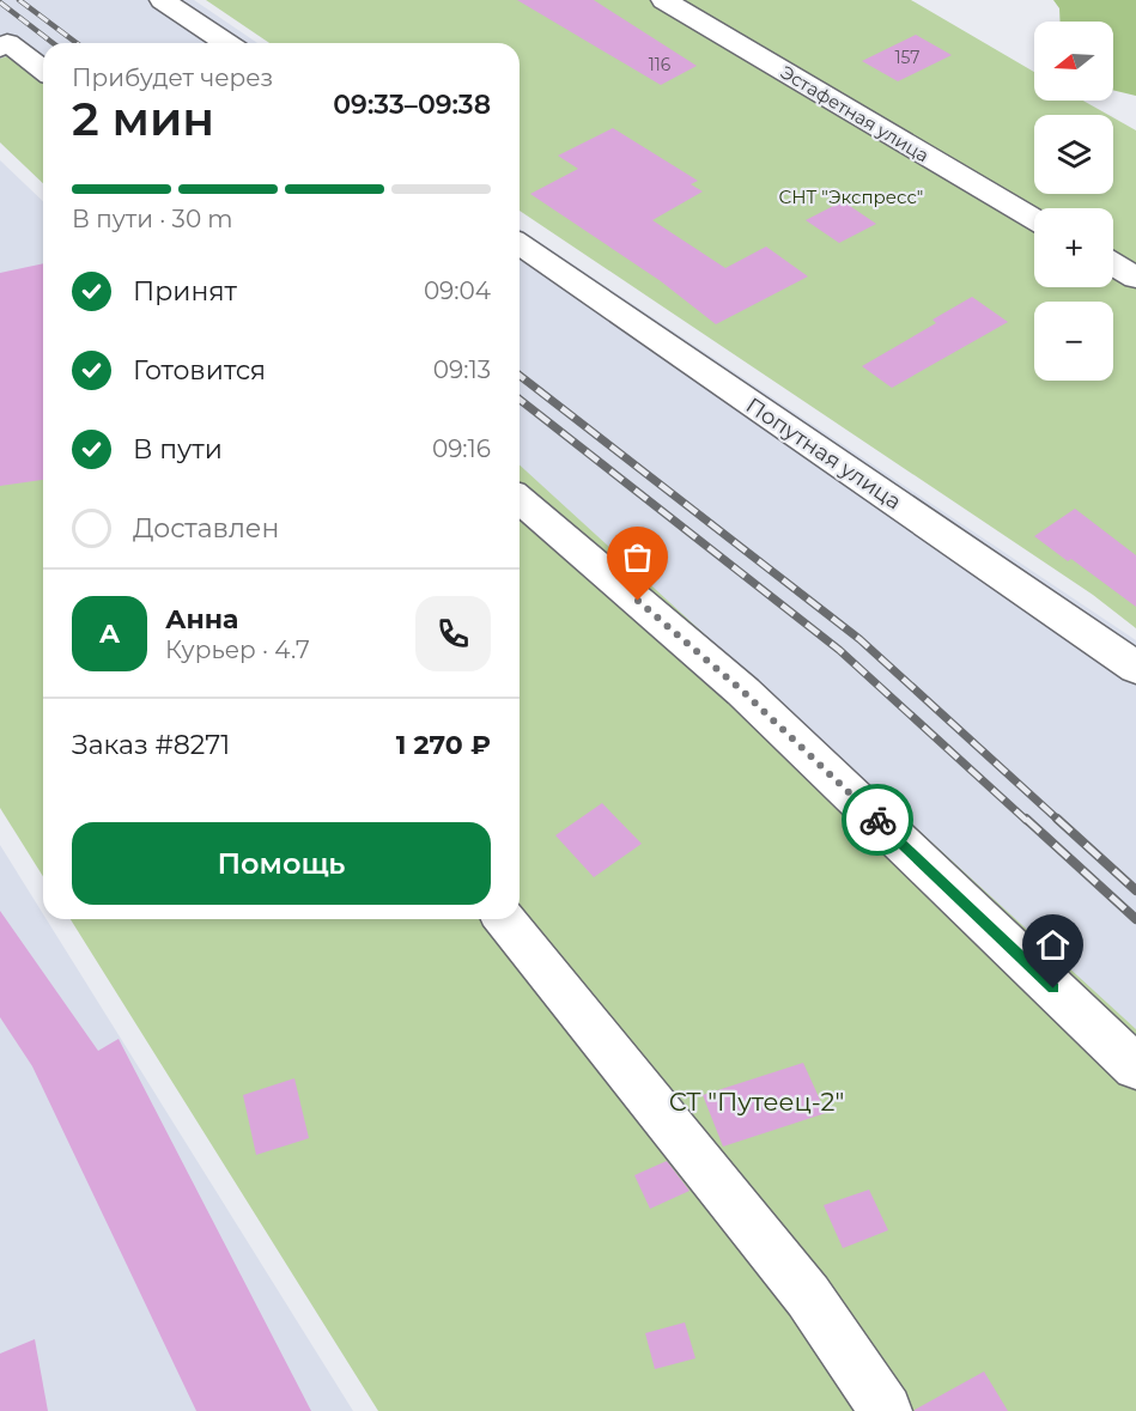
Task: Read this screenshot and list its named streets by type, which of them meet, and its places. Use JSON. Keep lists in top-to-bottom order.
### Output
{
  "streets": {
    "street": ["Эстафетная улица", "Попутная улица"]
  },
  "parks": ["СНТ \"Экспресс\"", "СТ \"Путеец-2\""],
  "house_numbers": ["157", "116"],
  "north": "left",
  "page": {
    "map_buttons": ["+", "−"],
    "heading": ["2 мин", "Прибудет через", "09:33–09:38"],
    "panel": [
      "Анна",
      "Курьер · 4.7",
      "Заказ #8271",
      "1 270 ₽"
    ],
    "bar": "В пути · 30 m",
    "list": [
      ["Принят", "09:04"],
      ["Готовится", "09:13"],
      ["В пути", "09:16"],
      "Доставлен"
    ],
    "round": "А",
    "buttons": "Помощь"
  }
}
